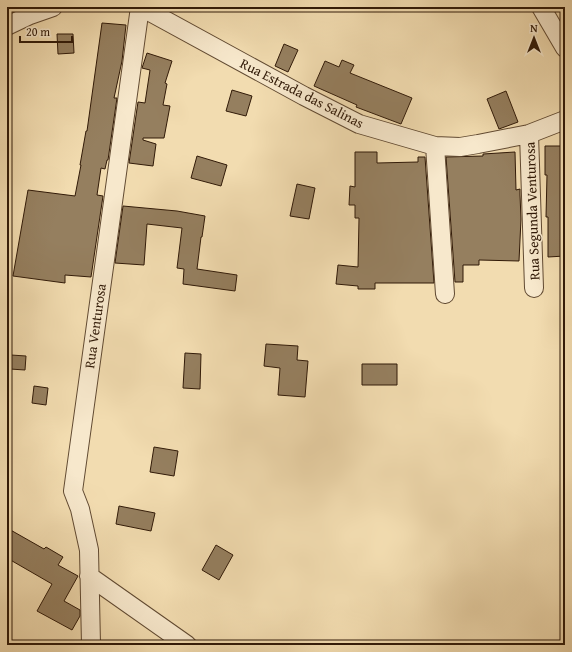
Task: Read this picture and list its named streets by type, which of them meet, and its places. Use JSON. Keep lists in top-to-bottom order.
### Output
{
  "streets": {
    "street": ["Rua Estrada das Salinas", "Rua Segunda Venturosa", "Rua Venturosa"]
  },
  "crossings": [
    ["Rua Estrada das Salinas", "Rua Segunda Venturosa"],
    ["Rua Estrada das Salinas", "Rua Venturosa"]
  ],
  "scale_bar": "20 m",
  "north": "top"
}
